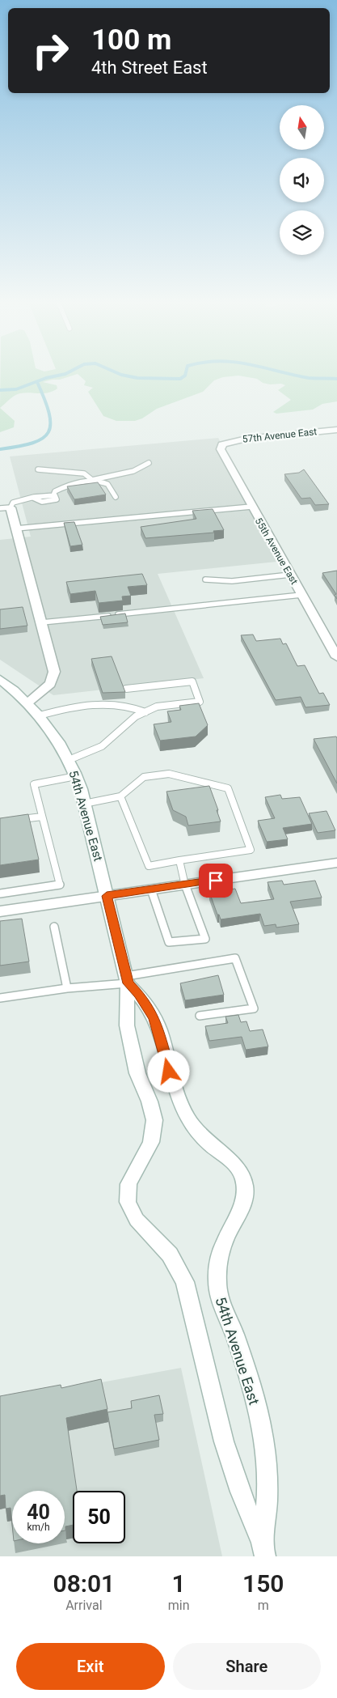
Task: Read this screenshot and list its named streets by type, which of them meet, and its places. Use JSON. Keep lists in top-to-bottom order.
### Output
{
  "streets": {
    "street": ["57th Avenue East", "55th Avenue East", "54th Avenue East"]
  },
  "crossings": [
    ["57th Avenue East", "55th Avenue East"]
  ],
  "north": "top",
  "page": {
    "turn": ["100 m", "4th Street East"],
    "speed": "40 km/h",
    "limit": "50",
    "eta": [
      "08:01",
      "Arrival",
      "1",
      "min",
      "150",
      "m"
    ],
    "buttons": ["Exit", "Share"]
  }
}
